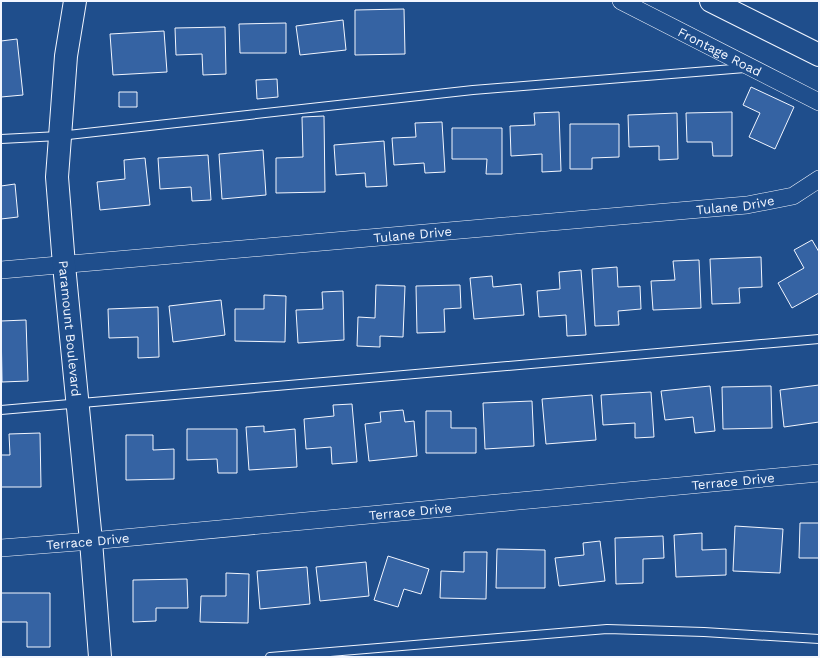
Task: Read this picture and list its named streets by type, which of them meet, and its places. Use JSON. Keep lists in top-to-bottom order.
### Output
{
  "streets": {
    "main road": ["Paramount Boulevard"],
    "street": ["Frontage Road", "Tulane Drive", "Terrace Drive"]
  },
  "crossings": [
    ["Tulane Drive", "Paramount Boulevard"],
    ["Paramount Boulevard", "Terrace Drive"]
  ]
}
